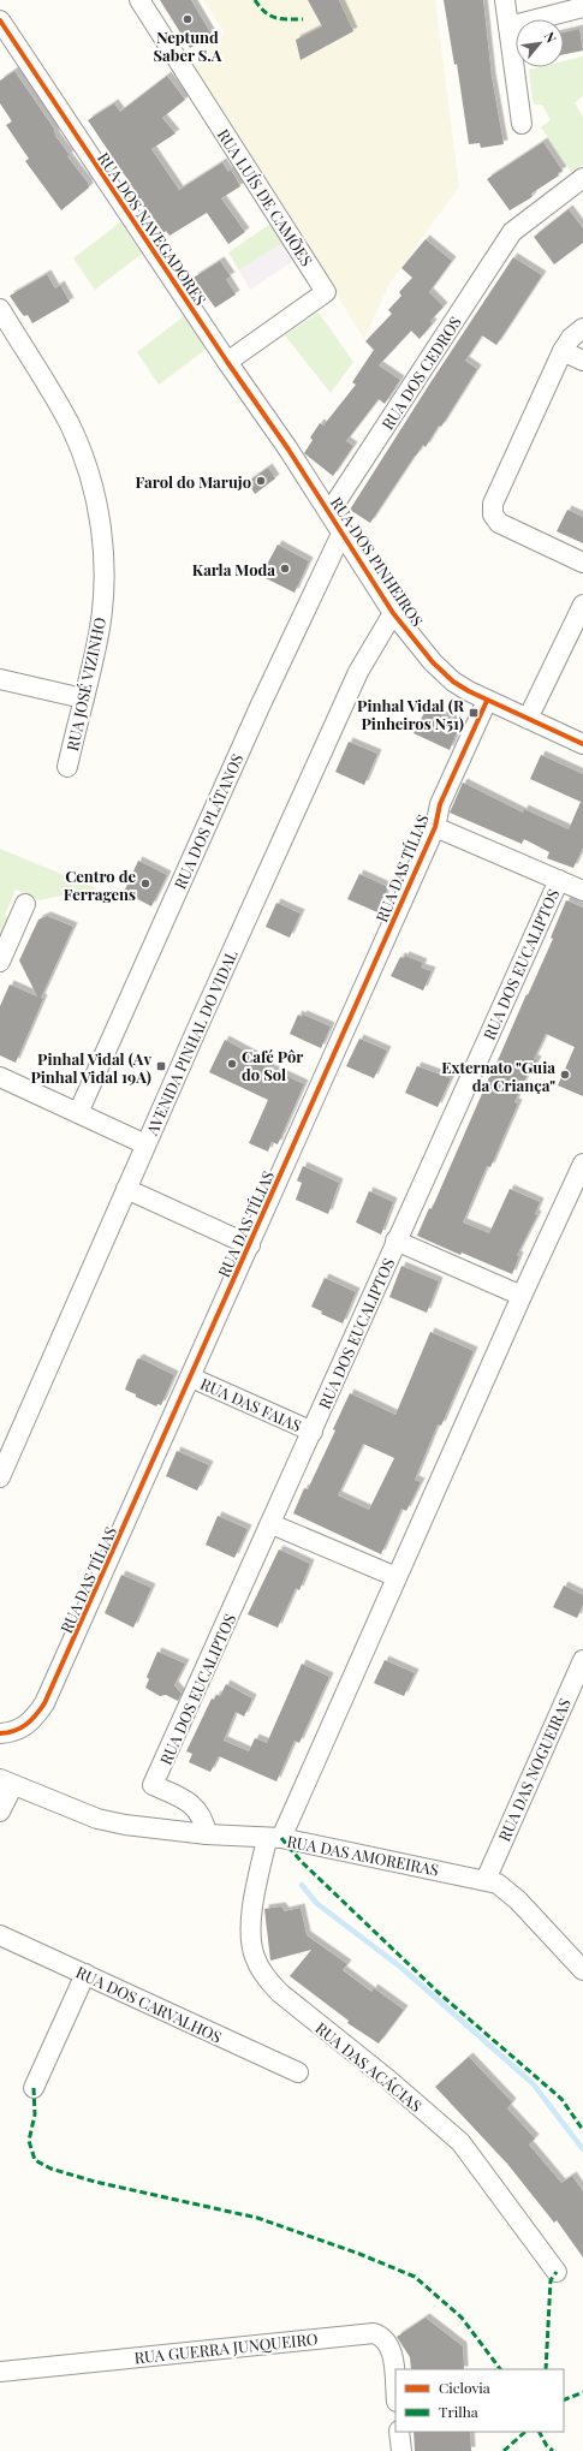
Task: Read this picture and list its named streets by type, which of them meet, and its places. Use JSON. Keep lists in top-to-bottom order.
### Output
{
  "streets": {
    "street": [
      "RUA LUÍS DE CAMÕES",
      "RUA DOS NAVEGADORES",
      "RUA DOS CEDROS",
      "RUA DOS PINHEIROS",
      "RUA JOSÉ VIZINHO",
      "RUA DOS PLÁTANOS",
      "RUA DAS TÍLIAS",
      "RUA DOS EUCALIPTOS",
      "AVENIDA PINHAL DO VIDAL",
      "RUA DAS FAIAS",
      "RUA DAS NOGUEIRAS",
      "RUA DAS AMOREIRAS",
      "RUA DOS CARVALHOS",
      "RUA DAS ACÁCIAS",
      "RUA GUERRA JUNQUEIRO"
    ]
  },
  "crossings": [
    ["RUA LUÍS DE CAMÕES", "RUA DOS NAVEGADORES"],
    ["RUA DOS NAVEGADORES", "RUA DOS PINHEIROS"],
    ["RUA DOS CEDROS", "RUA DOS PINHEIROS"],
    ["RUA DOS PINHEIROS", "RUA DOS PLÁTANOS"],
    ["RUA DOS PINHEIROS", "RUA DAS TÍLIAS"],
    ["RUA DOS PINHEIROS", "AVENIDA PINHAL DO VIDAL"],
    ["RUA DAS TÍLIAS", "RUA DAS FAIAS"],
    ["RUA DOS EUCALIPTOS", "RUA DAS FAIAS"],
    ["RUA DOS EUCALIPTOS", "RUA DAS AMOREIRAS"],
    ["RUA DAS NOGUEIRAS", "RUA DAS AMOREIRAS"],
    ["RUA DAS AMOREIRAS", "RUA DAS ACÁCIAS"]
  ],
  "places": {
    "other": [
      "Neptund Saber S.A",
      "Farol do Marujo",
      "Karla Moda",
      "Centro de Ferragens",
      "Café Pôr do Sol",
      "Externato \"Guia da Criança\""
    ],
    "transit": ["Pinhal Vidal (R Pinheiros N51)", "Pinhal Vidal (Av Pinhal Vidal 19A)"]
  },
  "legend": ["Ciclovia", "Trilha"],
  "north": "top right"
}
